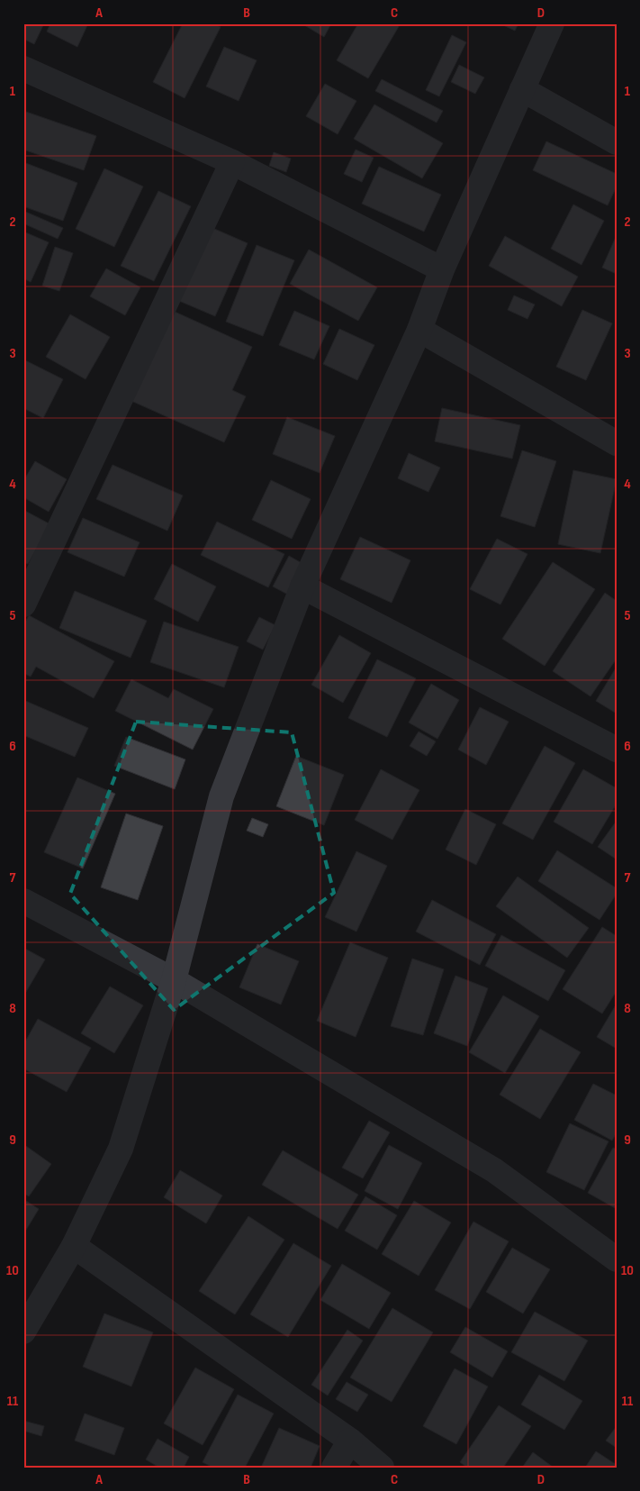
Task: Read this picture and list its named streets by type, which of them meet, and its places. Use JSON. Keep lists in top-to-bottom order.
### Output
{
  "grid": {
    "columns": [
      "A",
      "B",
      "C",
      "D"
    ],
    "rows": [
      "1",
      "2",
      "3",
      "4",
      "5",
      "6",
      "7",
      "8",
      "9",
      "10",
      "11"
    ]
  }
}
